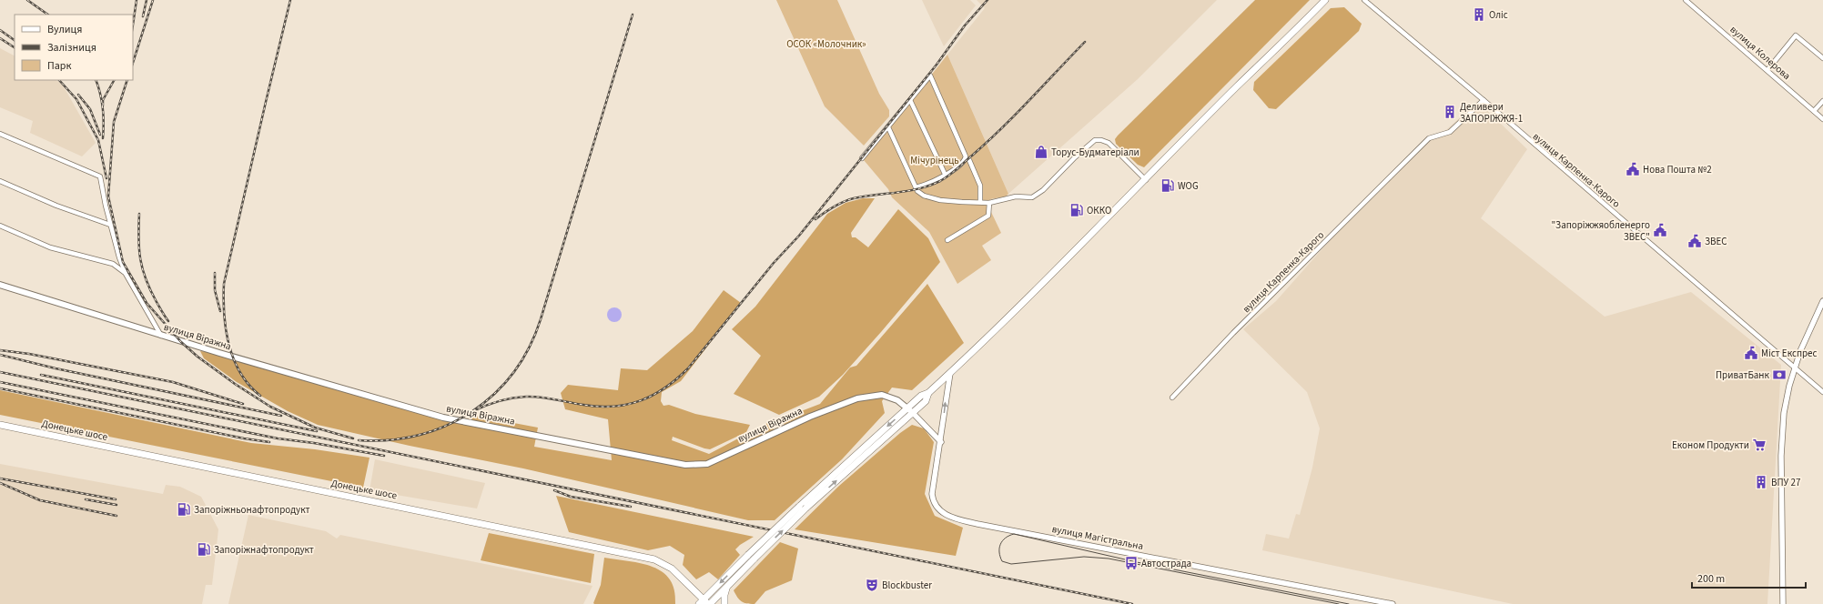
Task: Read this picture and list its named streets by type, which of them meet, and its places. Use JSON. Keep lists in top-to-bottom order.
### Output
{
  "streets": {
    "main road": ["вулиця Віражна", "Донецьке шосе"],
    "street": ["вулиця Колерова", "вулиця Карпенка-Карого", "вулиця Магістральна"]
  },
  "crossings": [
    ["вулиця Віражна", "вулиця Магістральна"]
  ],
  "parks": ["ОСОК «Молочник»", "Мічурінець"],
  "places": {
    "building": ["Оліс", "Деливери ЗАПОРІЖЖЯ-1", "ВПУ 27"],
    "shop": ["Торус-Будматеріали"],
    "public building": [
      "Нова Пошта №2",
      "\"Запоріжжяобленерго ЗВЕС\"",
      "ЗВЕС",
      "Мiст Експрес"
    ],
    "fuel station": [
      "WOG",
      "ОККО",
      "Запоріжньонафтопродукт",
      "Запоріжнафтопродукт"
    ],
    "bank": ["ПриватБанк"],
    "supermarket": ["Економ Продукти"],
    "bus stop": ["Автострада"],
    "theatre": ["Blockbuster"]
  },
  "legend": ["Вулиця", "Залізниця", "Парк"],
  "scale_bar": "200 m"
}
